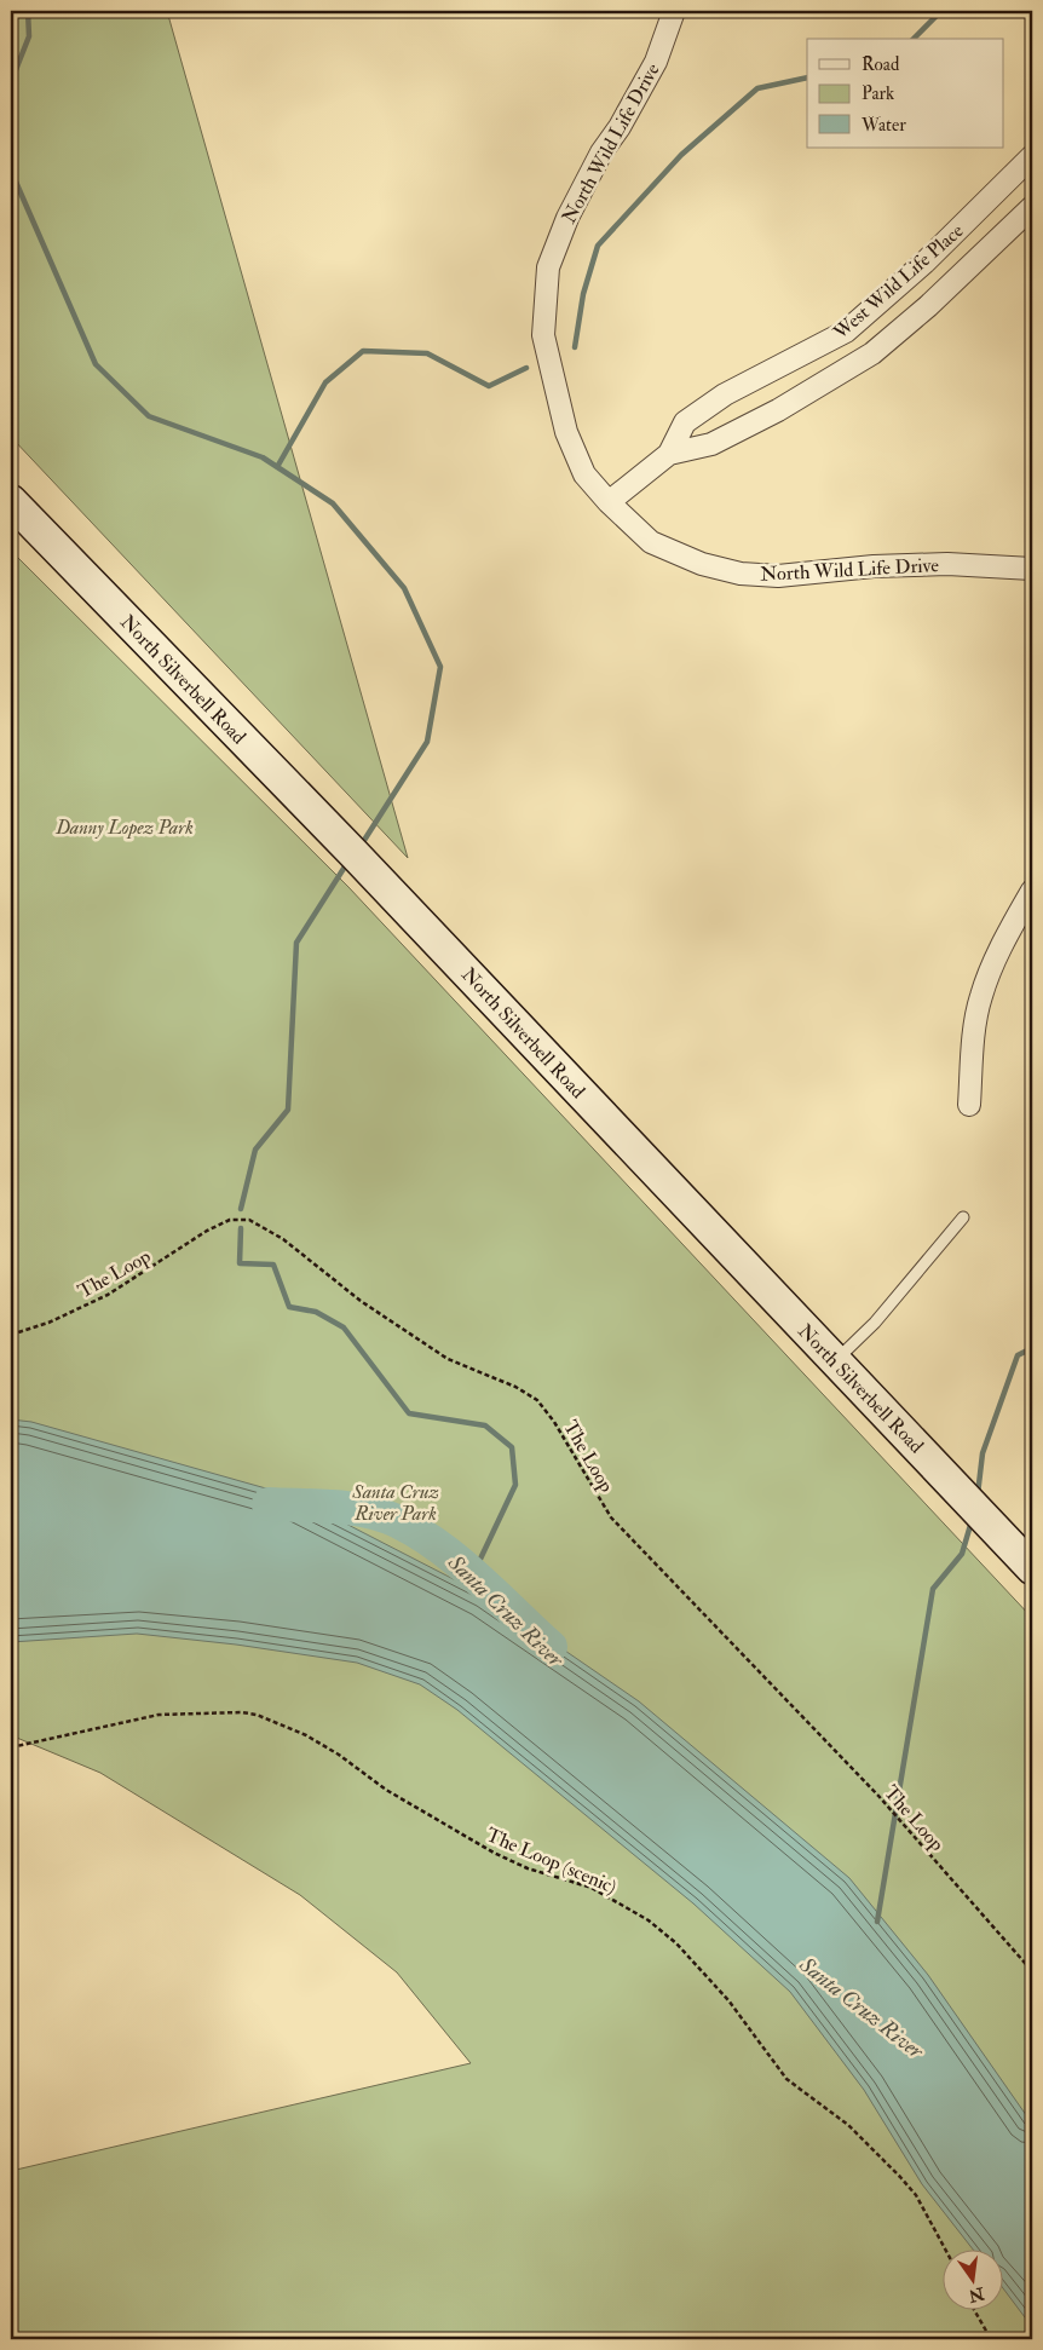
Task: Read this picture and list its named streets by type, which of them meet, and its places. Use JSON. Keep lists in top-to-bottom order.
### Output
{
  "streets": {
    "main road": ["North Silverbell Road"],
    "street": ["North Wild Life Drive", "West Wild Life Place"],
    "path": ["The Loop", "The Loop (scenic)"]
  },
  "crossings": [
    ["North Wild Life Drive", "West Wild Life Place"]
  ],
  "water": ["Santa Cruz River"],
  "parks": ["Danny Lopez Park", "Santa Cruz River Park"],
  "legend": ["Road", "Park", "Water"],
  "north": "bottom"
}
